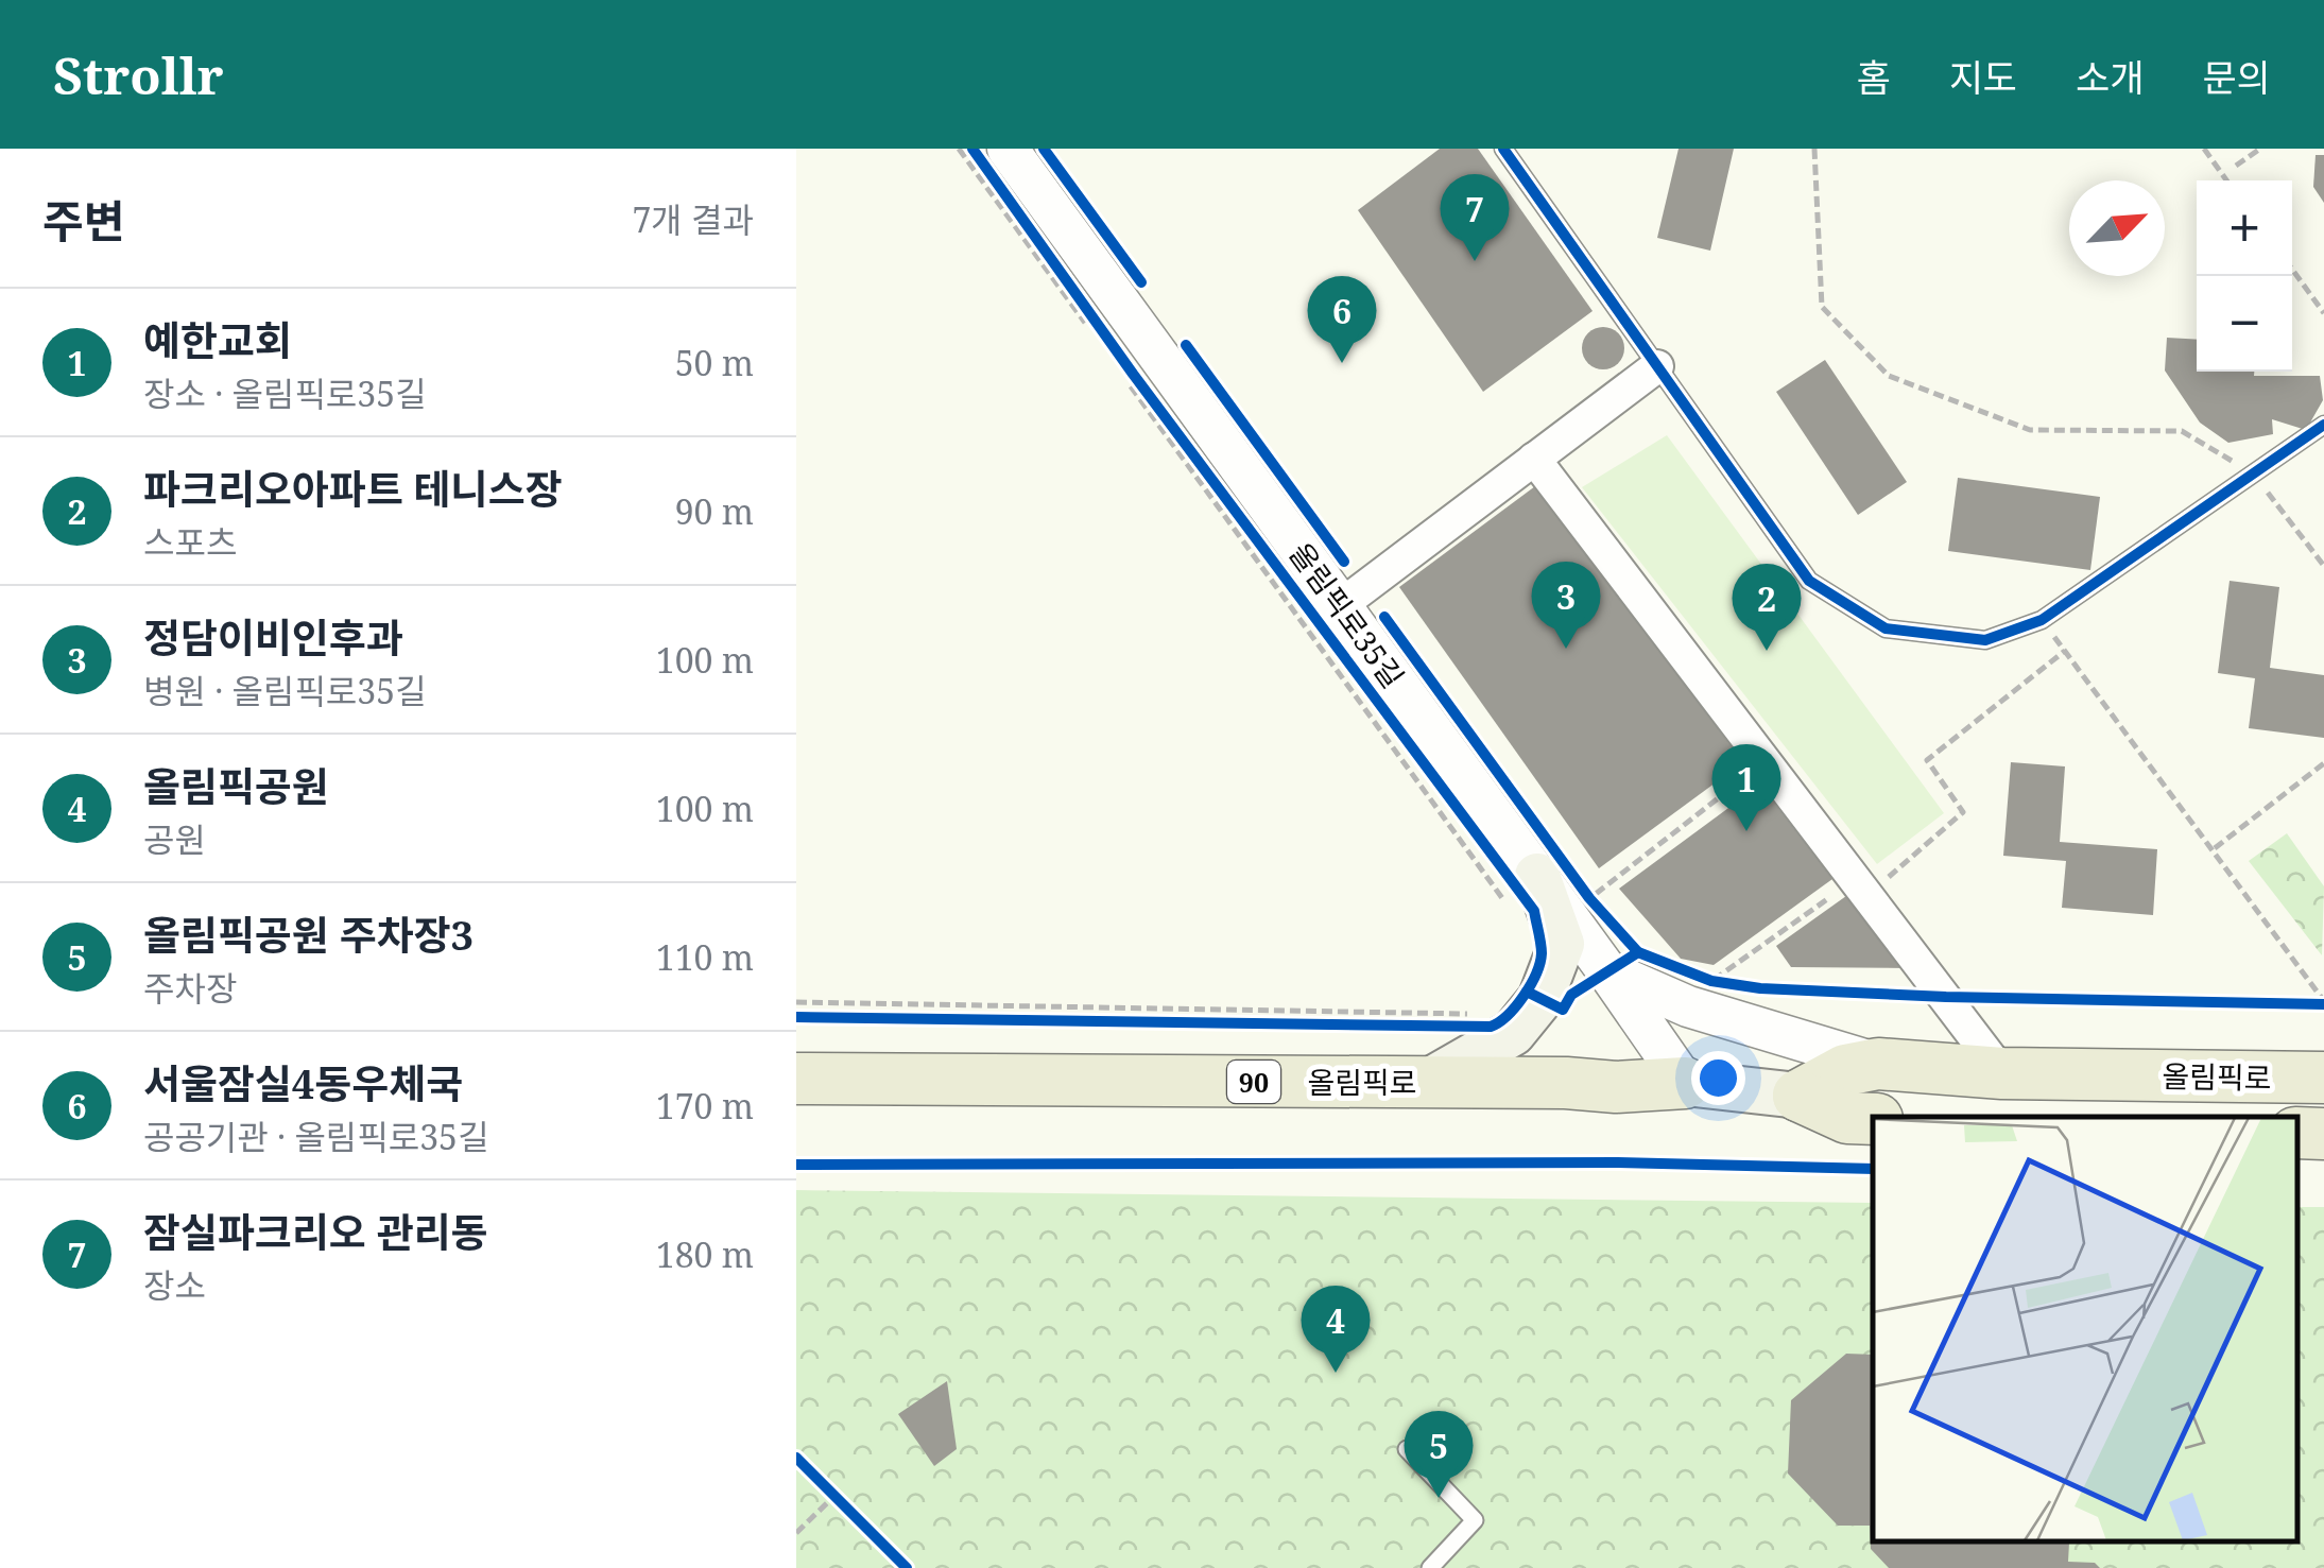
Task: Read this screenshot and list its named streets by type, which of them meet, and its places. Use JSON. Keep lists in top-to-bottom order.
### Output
{
  "streets": {
    "main road": ["올림픽로", "90"],
    "street": ["올림픽로35길"]
  },
  "crossings": [
    ["올림픽로35길", "올림픽로"]
  ],
  "north": "top right",
  "page": {
    "header": "Strollr",
    "nav": [
      "홈",
      "지도",
      "소개",
      "문의"
    ],
    "heading": ["주변", "7개 결과"],
    "pins": [
      "7",
      "6",
      "3",
      "2",
      "1",
      "4",
      "5"
    ],
    "map_buttons": ["+", "−"],
    "list": [
      {
        "mark": "1",
        "name": "예한교회",
        "note": "장소 · 올림픽로35길",
        "value": "50 m"
      },
      {
        "mark": "2",
        "name": "파크리오아파트 테니스장",
        "note": "스포츠",
        "value": "90 m"
      },
      {
        "mark": "3",
        "name": "정담이비인후과",
        "note": "병원 · 올림픽로35길",
        "value": "100 m"
      },
      {
        "mark": "4",
        "name": "올림픽공원",
        "note": "공원",
        "value": "100 m"
      },
      {
        "mark": "5",
        "name": "올림픽공원 주차장3",
        "note": "주차장",
        "value": "110 m"
      },
      {
        "mark": "6",
        "name": "서울잠실4동우체국",
        "note": "공공기관 · 올림픽로35길",
        "value": "170 m"
      },
      {
        "mark": "7",
        "name": "잠실파크리오 관리동",
        "note": "장소",
        "value": "180 m"
      }
    ]
  }
}
